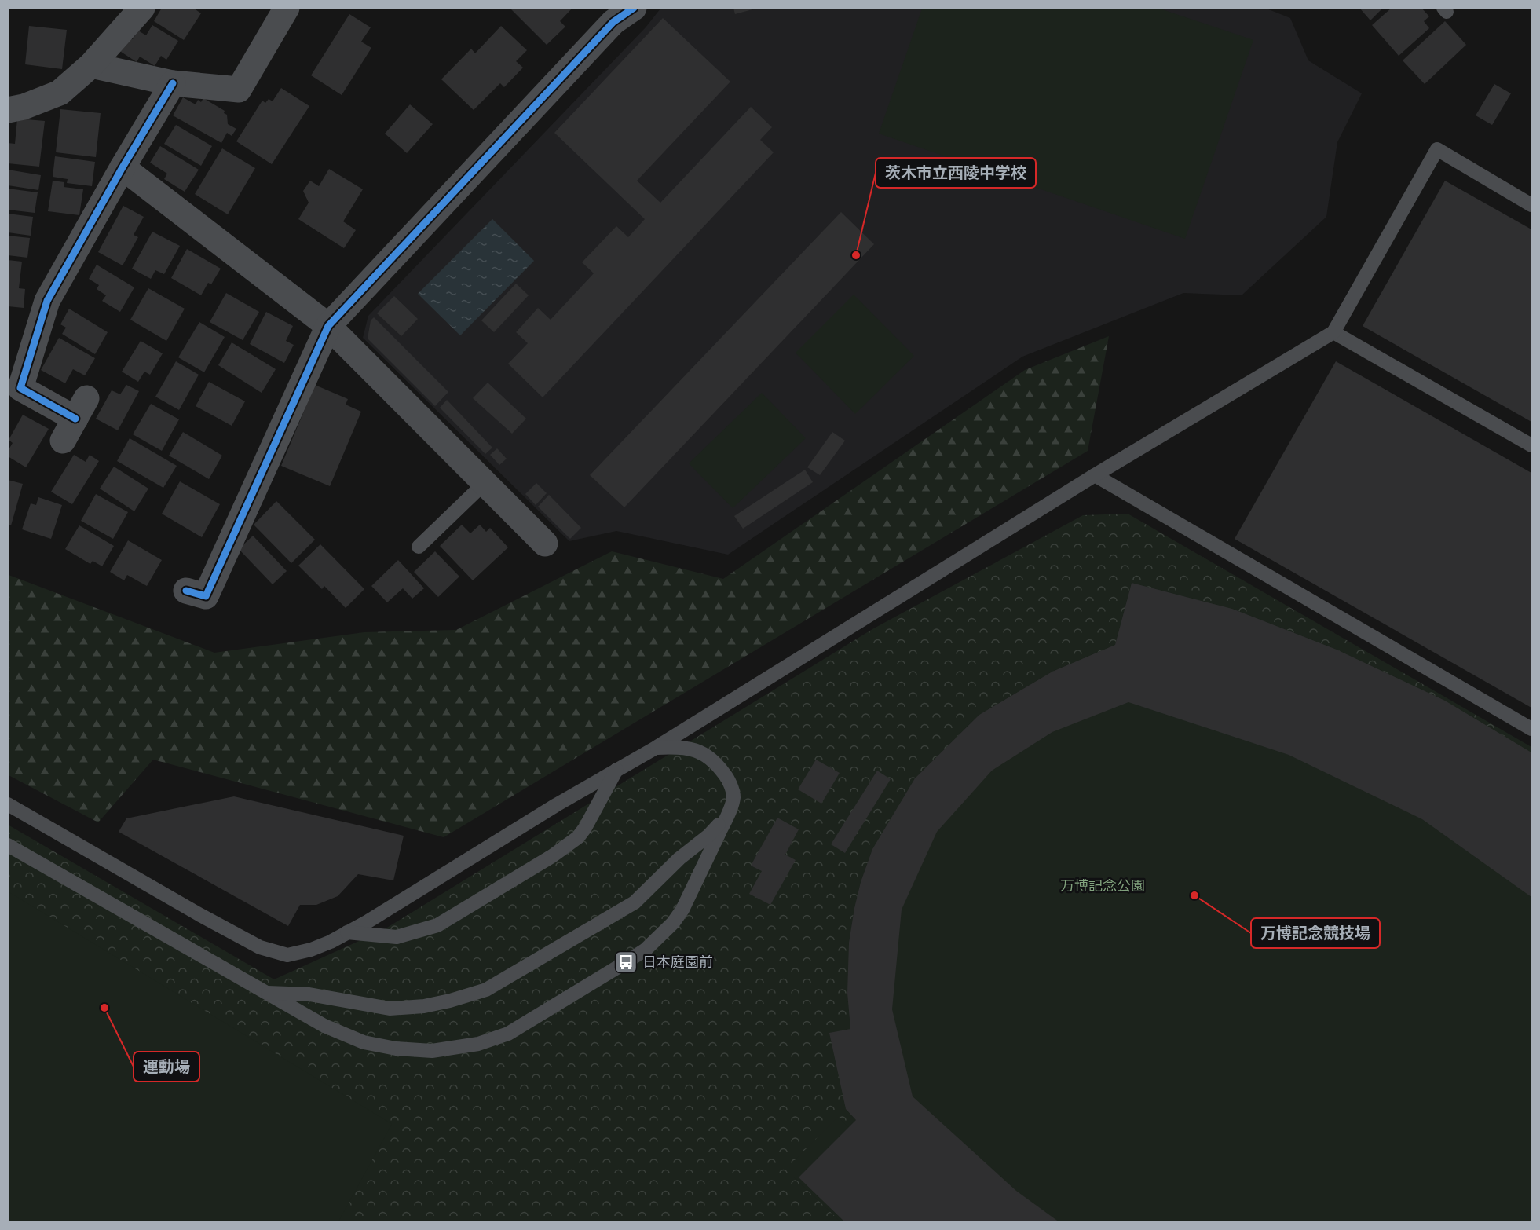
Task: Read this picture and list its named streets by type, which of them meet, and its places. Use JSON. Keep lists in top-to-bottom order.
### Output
{
  "parks": ["万博記念公園"],
  "places": {
    "other": ["茨木市立西陵中学校", "万博記念競技場", "運動場"],
    "bus stop": ["日本庭園前"]
  }
}
